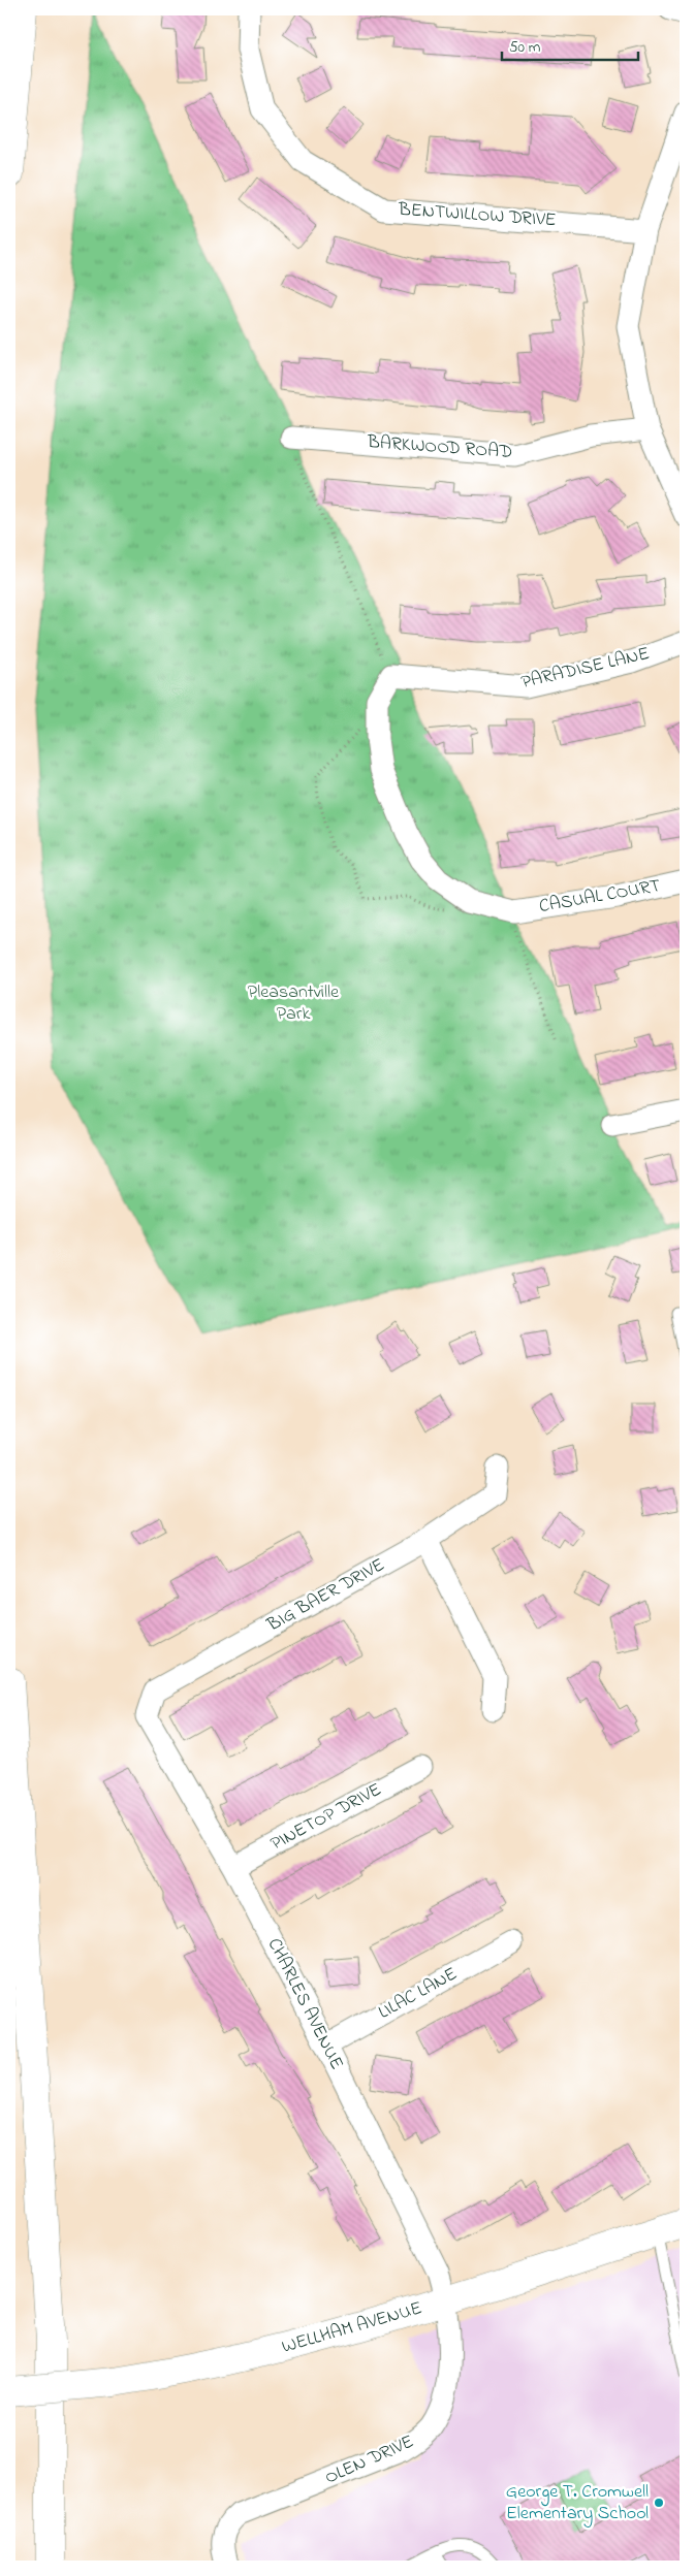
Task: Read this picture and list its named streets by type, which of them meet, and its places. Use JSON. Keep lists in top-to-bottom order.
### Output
{
  "streets": {
    "main road": ["WELLHAM AVENUE"],
    "street": [
      "BENTWILLOW DRIVE",
      "BARKWOOD ROAD",
      "PARADISE LANE",
      "CASUAL COURT",
      "BIG BAER DRIVE",
      "PINETOP DRIVE",
      "LILAC LANE",
      "CHARLES AVENUE",
      "OLEN DRIVE"
    ]
  },
  "crossings": [
    ["PARADISE LANE", "CASUAL COURT"],
    ["BIG BAER DRIVE", "CHARLES AVENUE"],
    ["PINETOP DRIVE", "CHARLES AVENUE"],
    ["LILAC LANE", "CHARLES AVENUE"],
    ["CHARLES AVENUE", "WELLHAM AVENUE"],
    ["CHARLES AVENUE", "OLEN DRIVE"],
    ["WELLHAM AVENUE", "OLEN DRIVE"]
  ],
  "parks": ["Pleasantville Park"],
  "places": ["George T. Cromwell Elementary School"],
  "scale_bar": "50 m"
}
